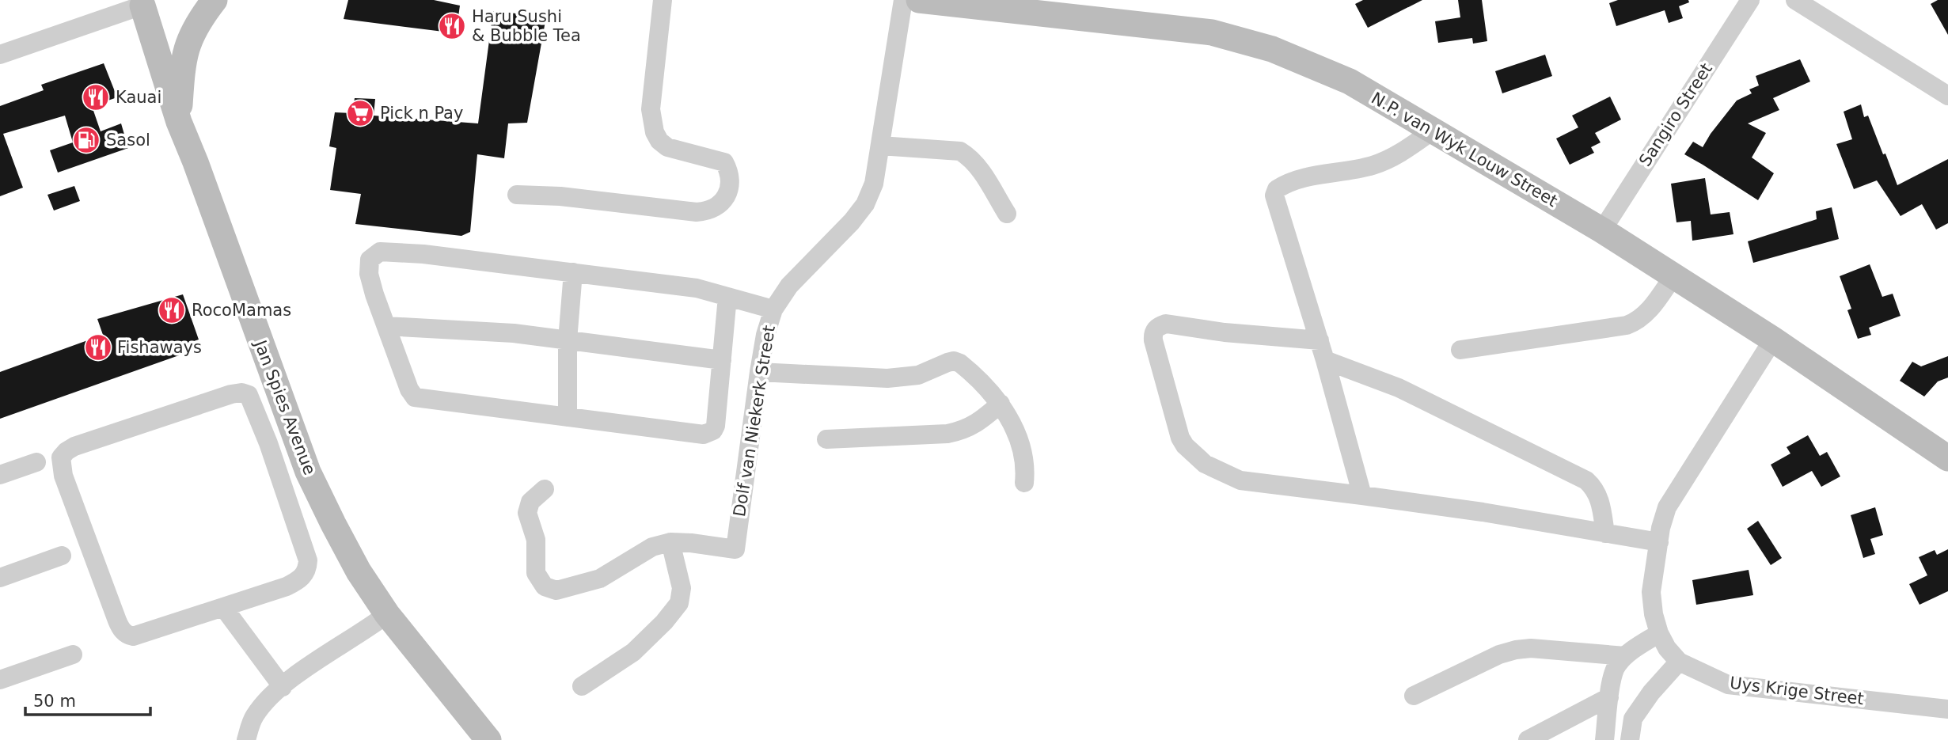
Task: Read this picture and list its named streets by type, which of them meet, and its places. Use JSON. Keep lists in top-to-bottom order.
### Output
{
  "streets": {
    "street": [
      "Sangiro Street",
      "N.P. van Wyk Louw Street",
      "Jan Spies Avenue",
      "Dolf van Niekerk Street",
      "Uys Krige Street"
    ]
  },
  "crossings": [
    ["Sangiro Street", "N.P. van Wyk Louw Street"],
    ["N.P. van Wyk Louw Street", "Uys Krige Street"]
  ],
  "places": {
    "restaurant": [
      "Haru Sushi & Bubble Tea",
      "Kauai",
      "RocoMamas",
      "Fishaways"
    ],
    "supermarket": ["Pick n Pay"],
    "fuel station": ["Sasol"]
  },
  "scale_bar": "50 m"
}
